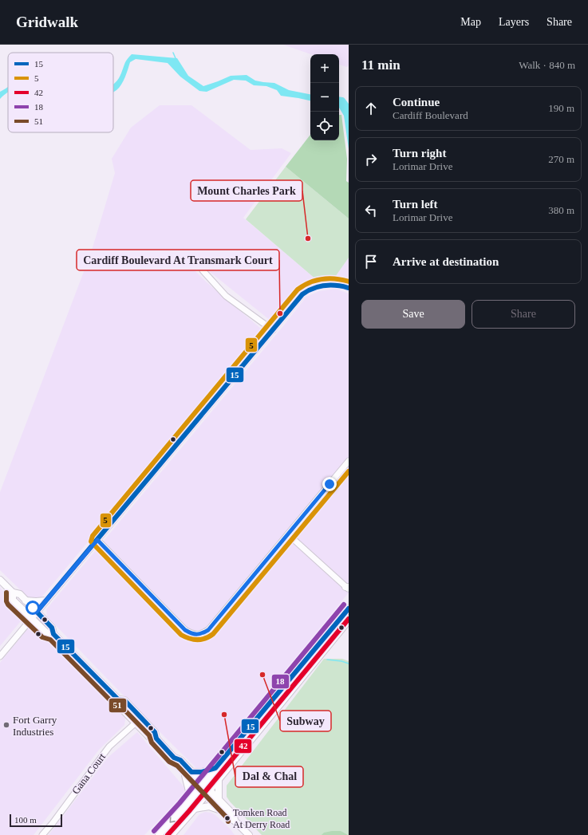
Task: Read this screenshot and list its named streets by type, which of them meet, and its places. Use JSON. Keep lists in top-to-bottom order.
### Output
{
  "streets": {
    "street": ["Gana Court"]
  },
  "places": [
    "Mount Charles Park",
    "Cardiff Boulevard At Transmark Court",
    "Subway",
    "Dal & Chal",
    "Fort Garry Industries",
    "Tomken Road At Derry Road"
  ],
  "lines": [
    "transit line 5",
    "transit line 15",
    "transit line 51",
    "transit line 18",
    "transit line 42"
  ],
  "legend": [
    "15",
    "5",
    "42",
    "18",
    "51"
  ],
  "scale_bar": "100 m",
  "page": {
    "header": "Gridwalk",
    "nav": ["Map", "Layers", "Share"],
    "heading": ["11 min", "Walk · 840 m"],
    "map_buttons": ["+", "−"],
    "list": [
      ["Continue", "Cardiff Boulevard", "190 m"],
      ["Turn right", "Lorimar Drive", "270 m"],
      ["Turn left", "Lorimar Drive", "380 m"],
      "Arrive at destination"
    ],
    "buttons": ["Save", "Share"],
    "scale": "100 m"
  }
}
